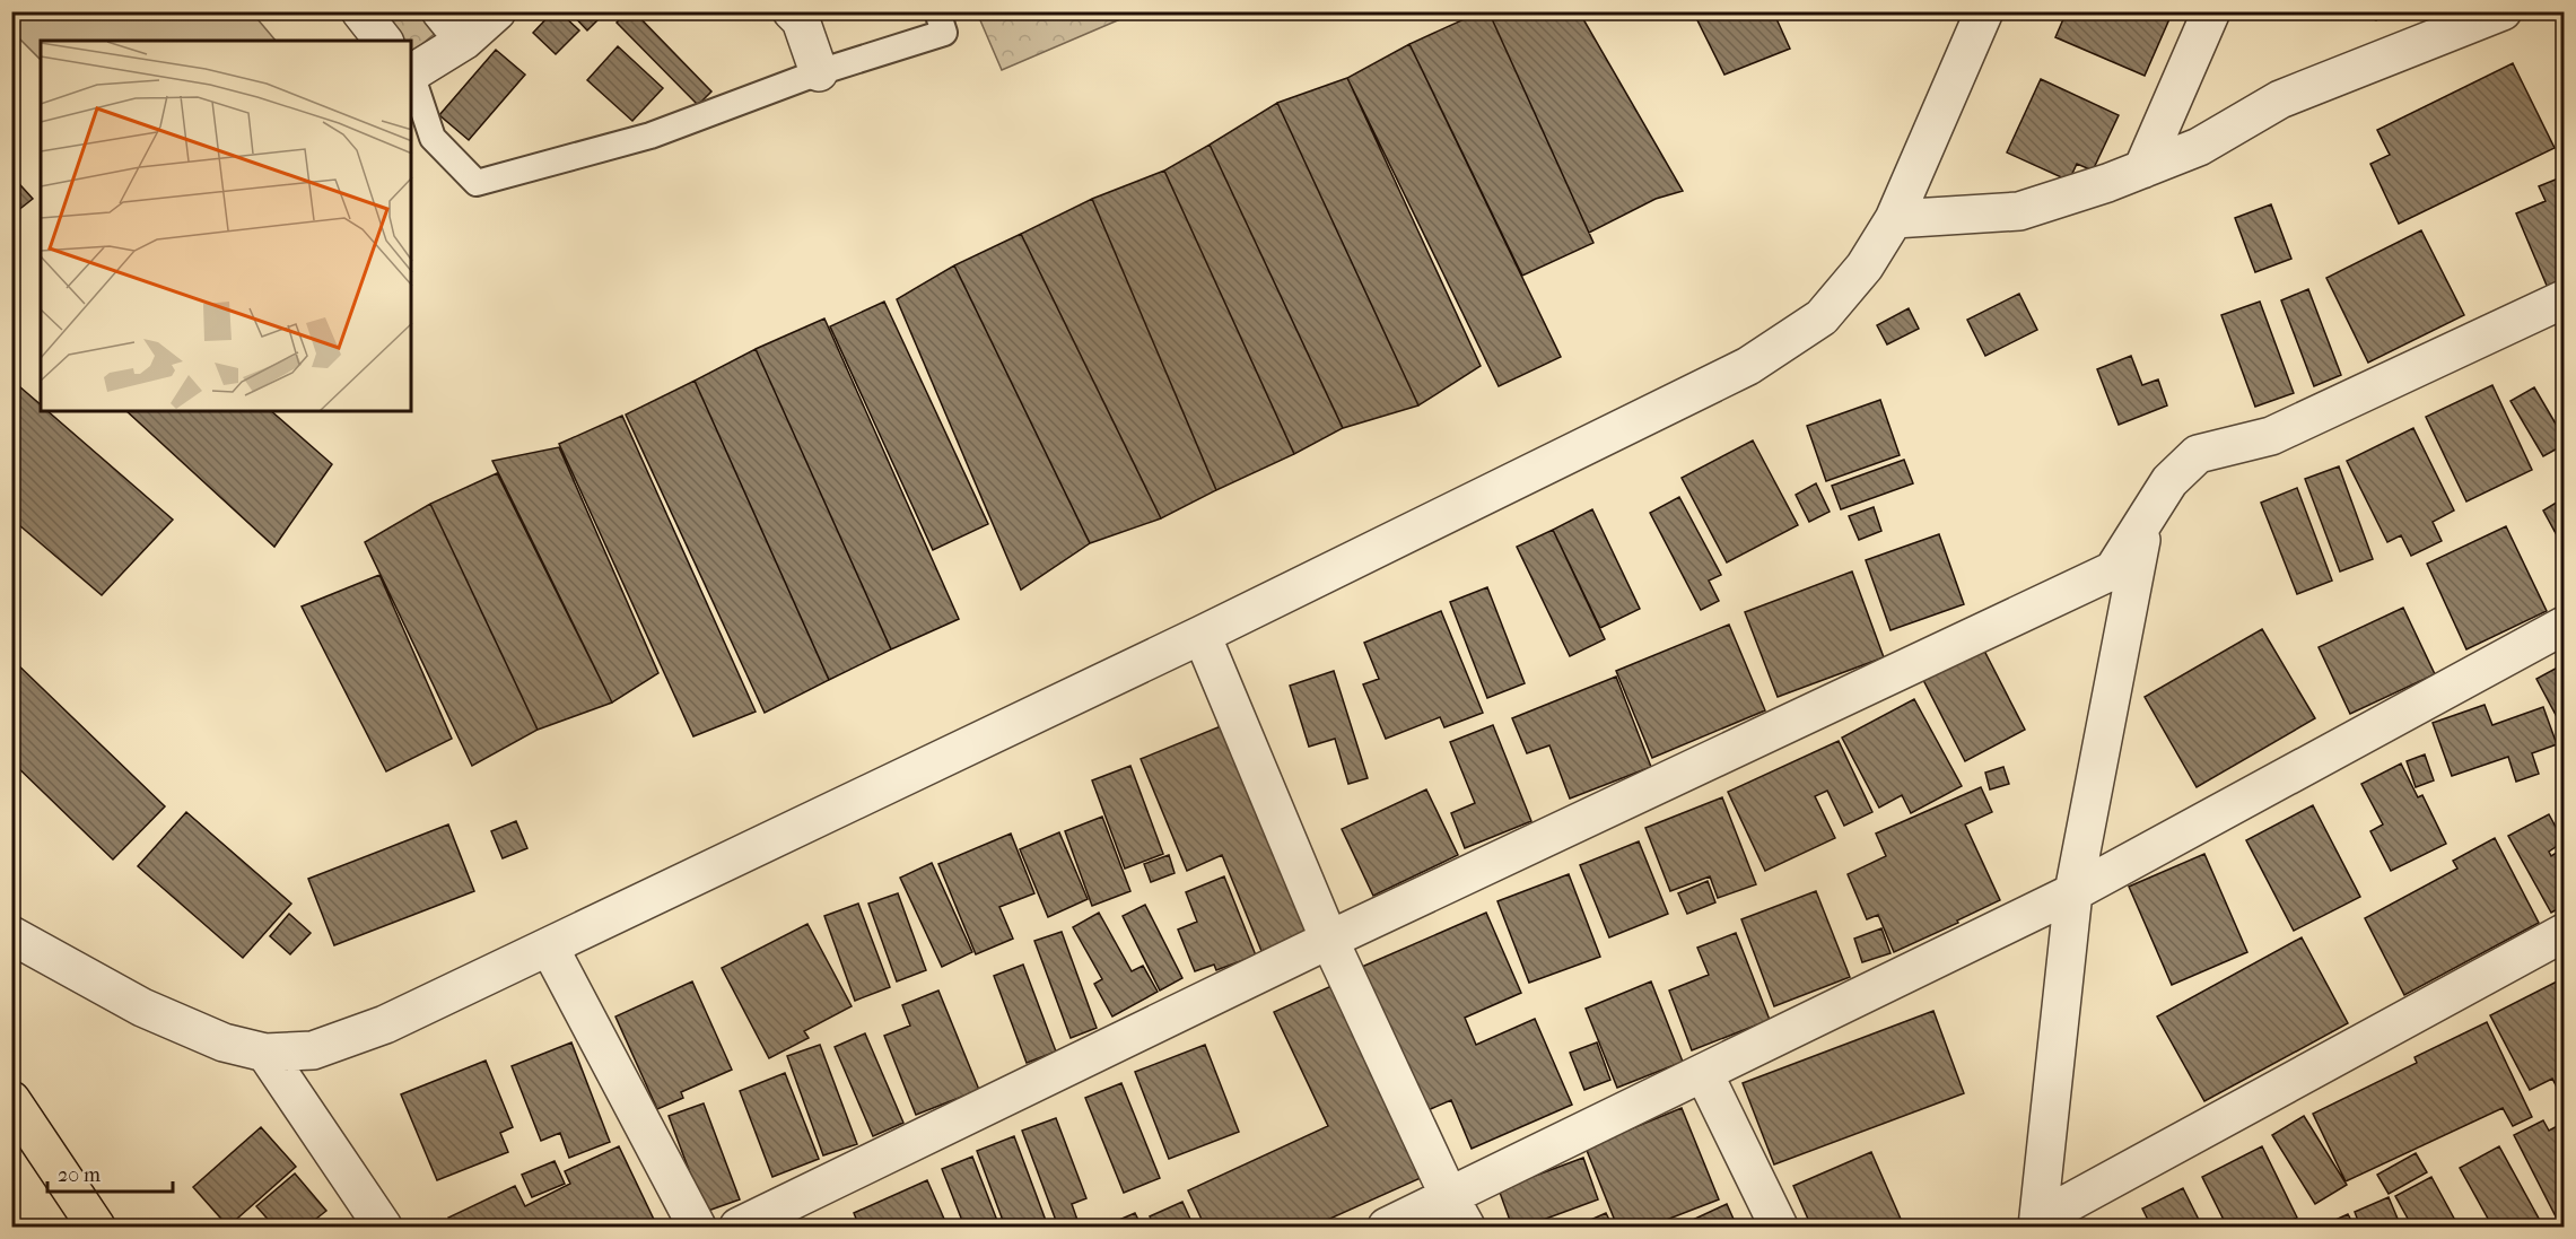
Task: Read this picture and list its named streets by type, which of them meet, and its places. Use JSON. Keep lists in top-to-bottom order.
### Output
{
  "scale_bar": "20 m"
}
